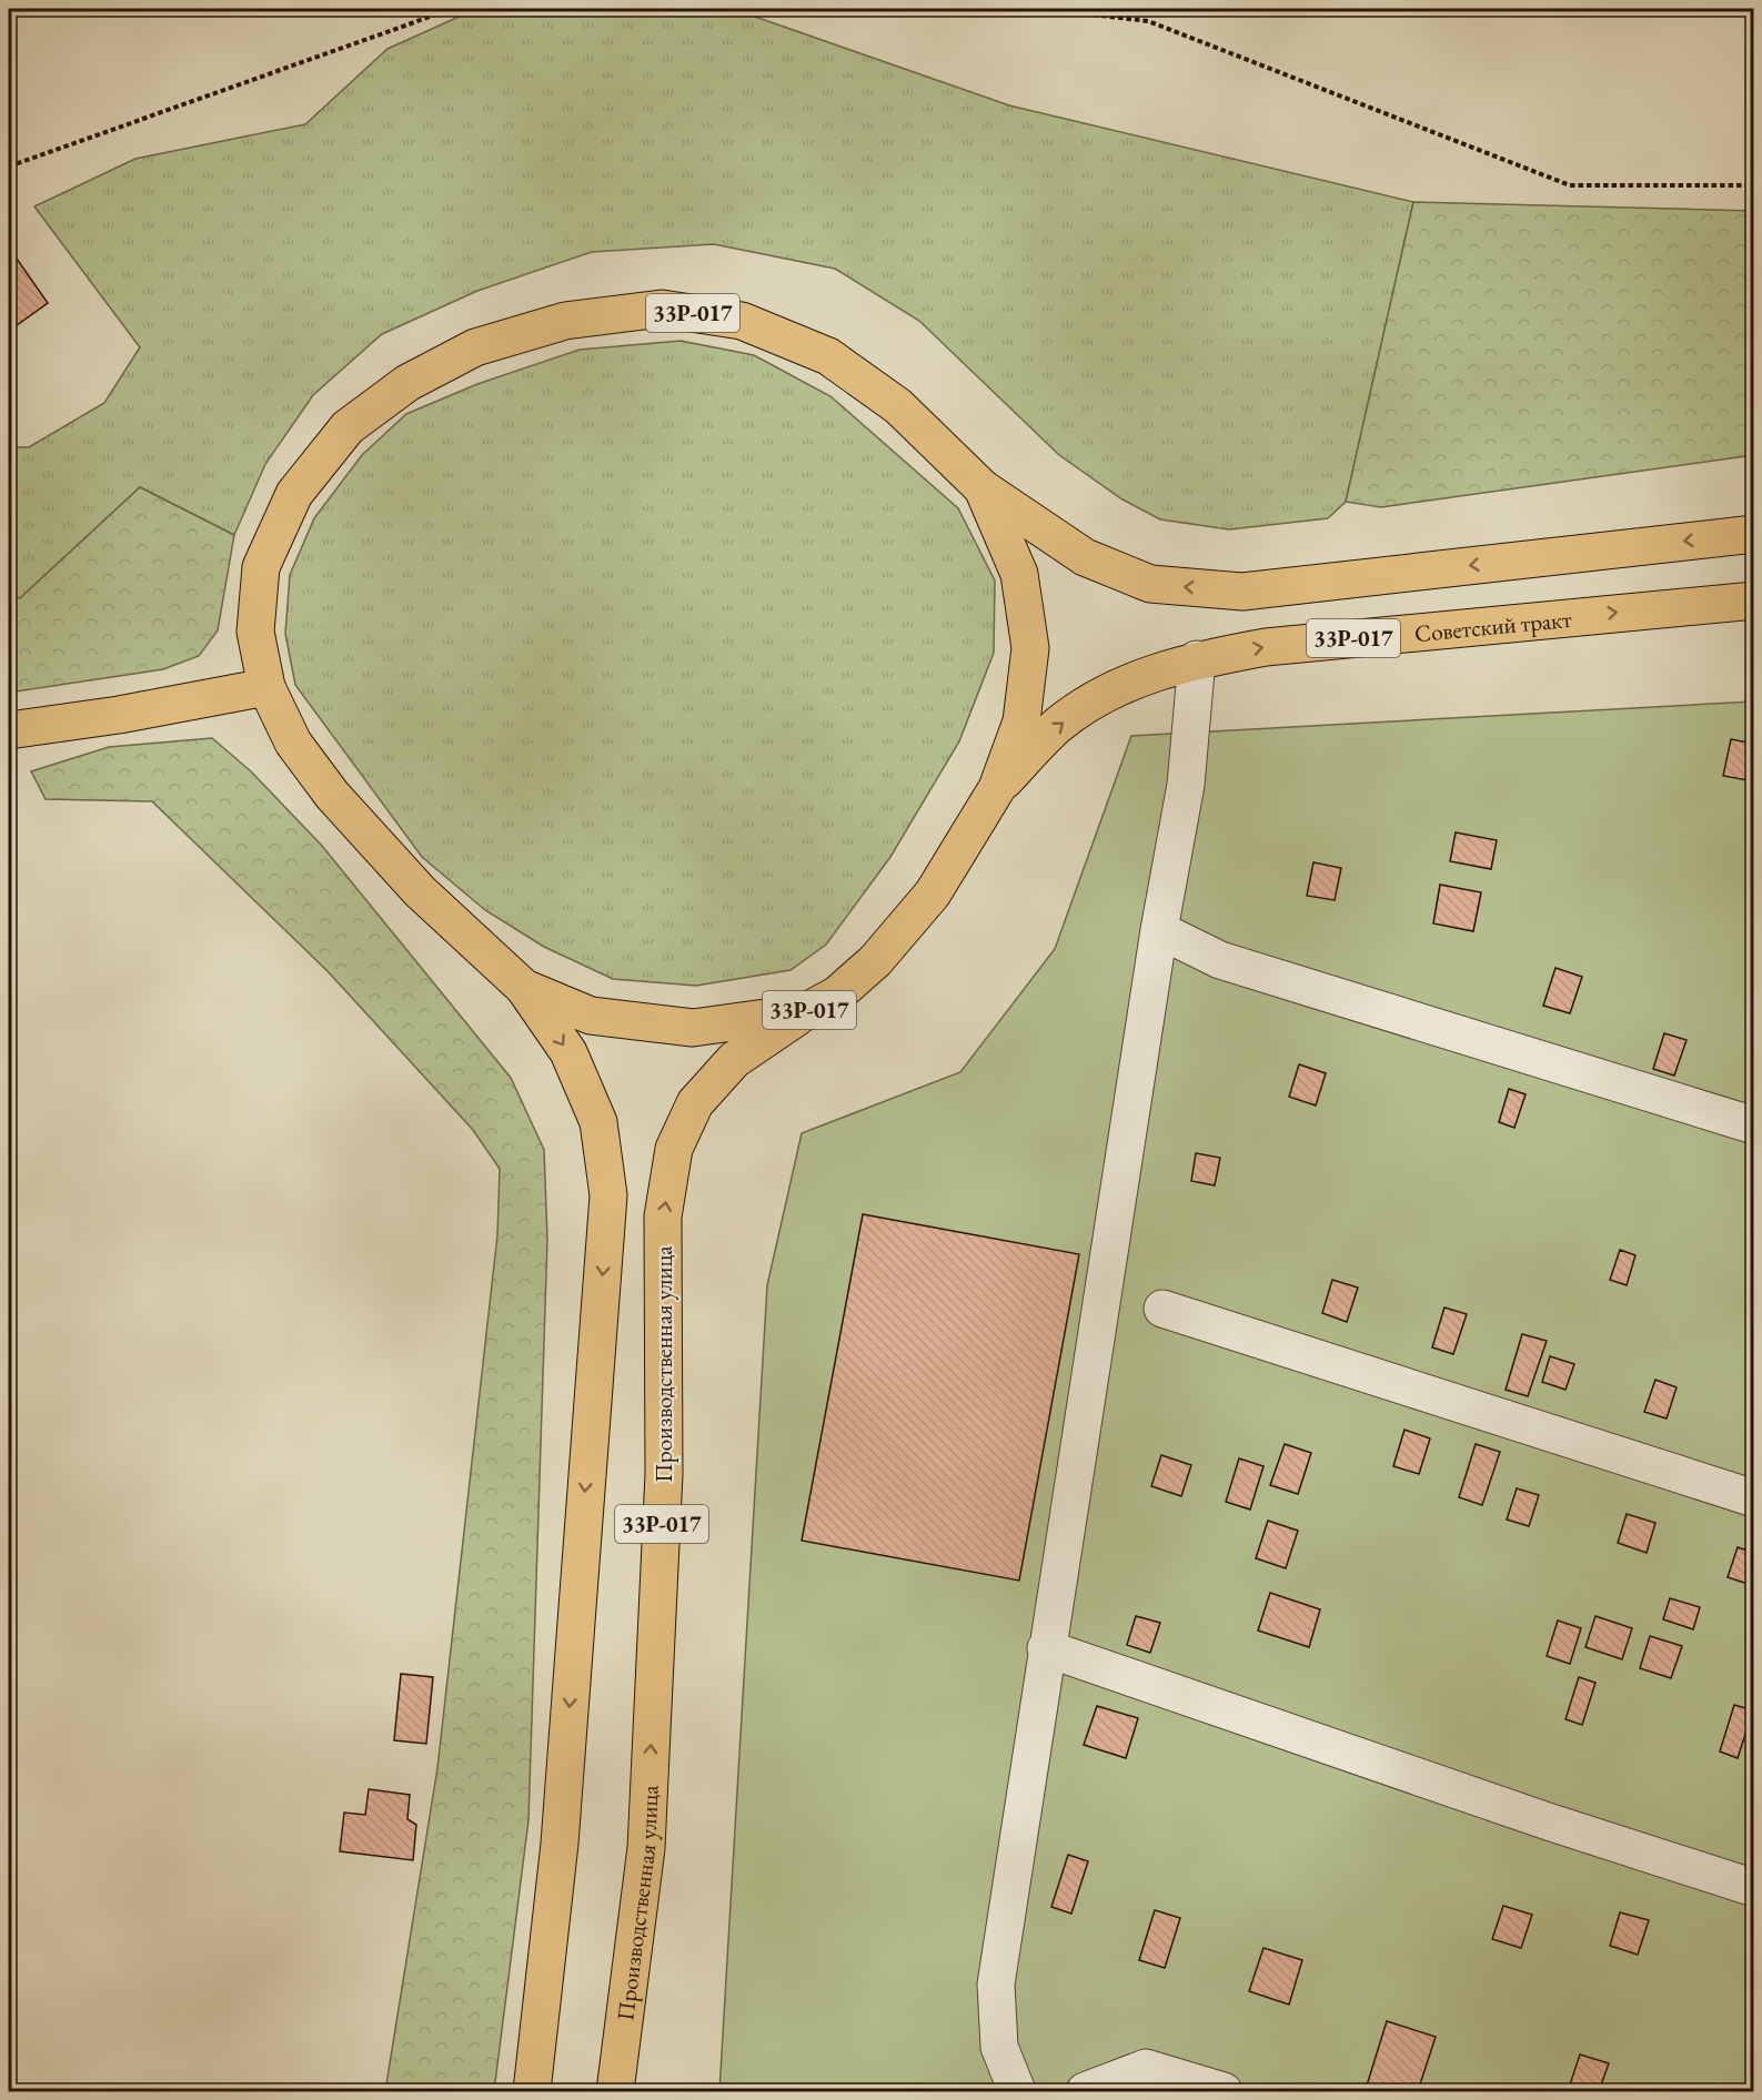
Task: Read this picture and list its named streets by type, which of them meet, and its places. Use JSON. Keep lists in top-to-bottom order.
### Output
{
  "streets": {
    "main road": ["33Р-017", "Советский тракт", "Производственная улица"]
  },
  "crossings": [
    ["33Р-017", "Советский тракт"],
    ["33Р-017", "Производственная улица"]
  ]
}
